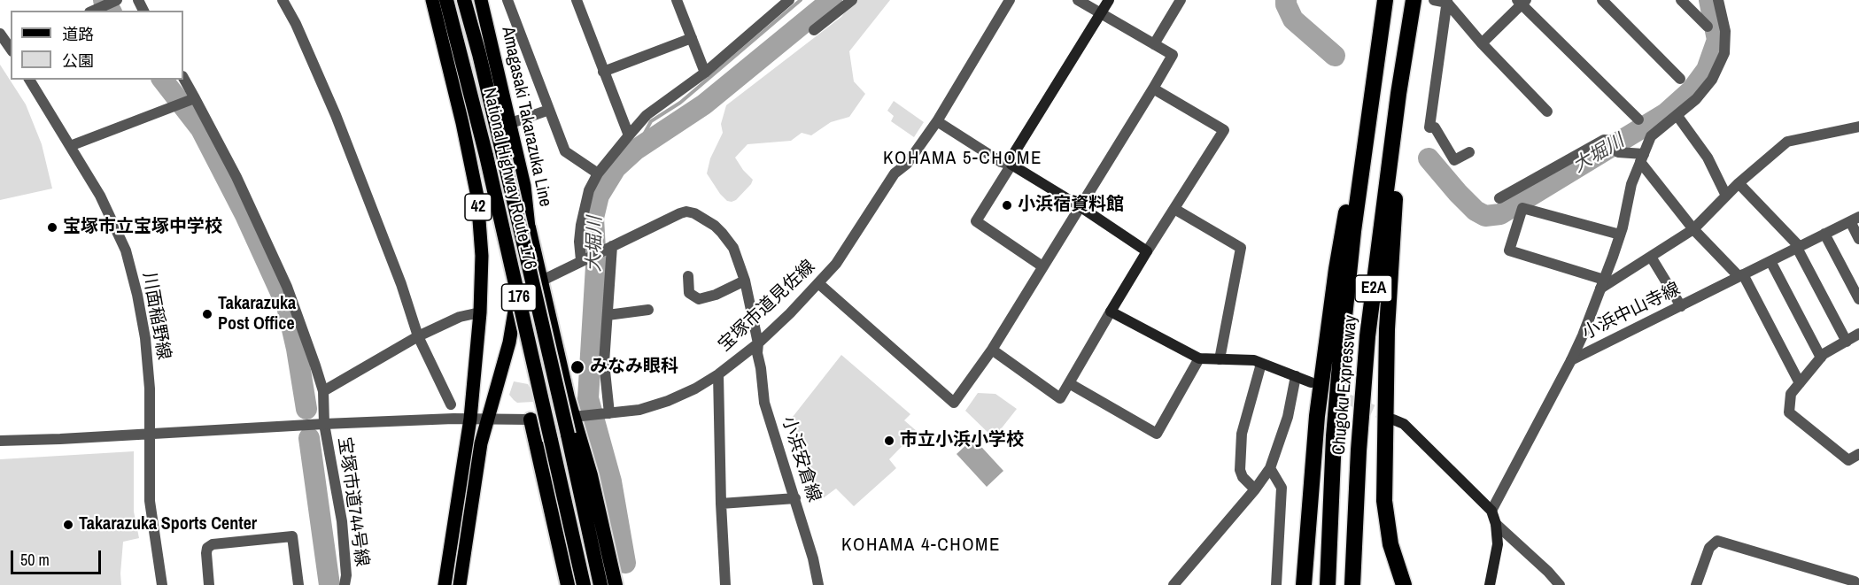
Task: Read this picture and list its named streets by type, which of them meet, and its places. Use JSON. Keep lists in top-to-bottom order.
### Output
{
  "streets": {
    "highway": [
      "National Highway Route 176",
      "E2A",
      "176",
      "Chugoku Expressway"
    ],
    "main road": ["Amagasaki Takarazuka Line", "42"],
    "street": [
      "宝塚市道見佐線",
      "小浜中山寺線",
      "川面稲野線",
      "小浜安倉線",
      "宝塚市道744号線"
    ]
  },
  "crossings": [
    ["Amagasaki Takarazuka Line", "宝塚市道見佐線"],
    ["42", "宝塚市道見佐線"],
    ["宝塚市道見佐線", "川面稲野線"],
    ["宝塚市道見佐線", "小浜安倉線"],
    ["宝塚市道見佐線", "宝塚市道744号線"]
  ],
  "districts": ["KOHAMA 5-CHOME", "KOHAMA 4-CHOME"],
  "water": ["大堀川"],
  "places": [
    "小浜宿資料館",
    "宝塚市立宝塚中学校",
    "Takarazuka Post Office",
    "みなみ眼科",
    "市立小浜小学校",
    "Takarazuka Sports Center"
  ],
  "legend": ["道路", "公園"],
  "scale_bar": "50 m"
}
